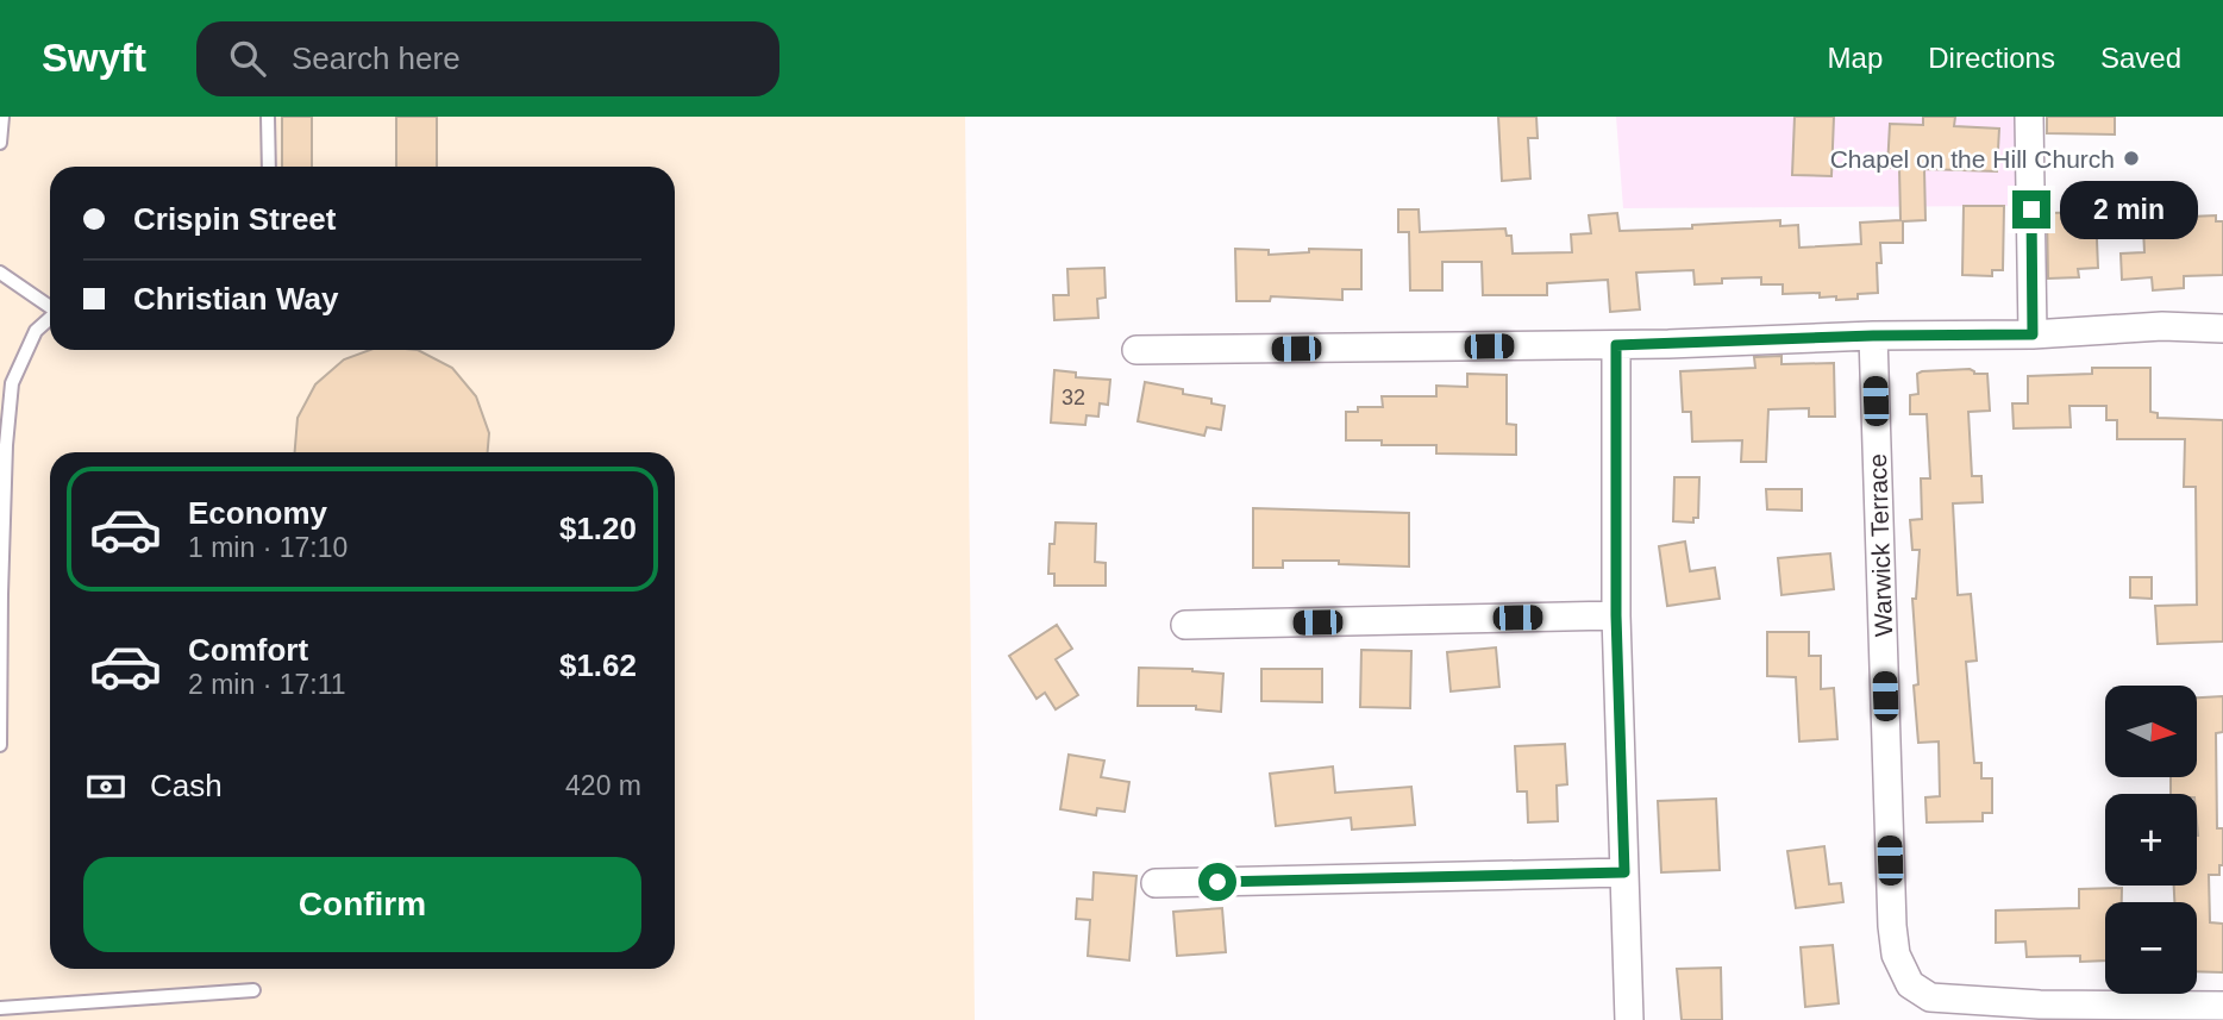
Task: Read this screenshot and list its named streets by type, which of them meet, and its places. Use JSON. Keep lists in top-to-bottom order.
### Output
{
  "streets": {
    "street": ["Warwick Terrace"]
  },
  "places": ["Chapel on the Hill Church"],
  "house_numbers": ["32"],
  "north": "right",
  "page": {
    "header": "Swyft",
    "search": "Search here",
    "nav": ["Map", "Directions", "Saved"],
    "banner": ["Crispin Street", "Christian Way"],
    "bubble": "2 min",
    "list": [
      {
        "name": "Economy",
        "note": "1 min · 17:10",
        "value": "$1.20"
      },
      {
        "name": "Comfort",
        "note": "2 min · 17:11",
        "value": "$1.62"
      }
    ],
    "map_buttons": ["+", "−"],
    "pay": ["Cash", "420 m"],
    "buttons": "Confirm"
  }
}
